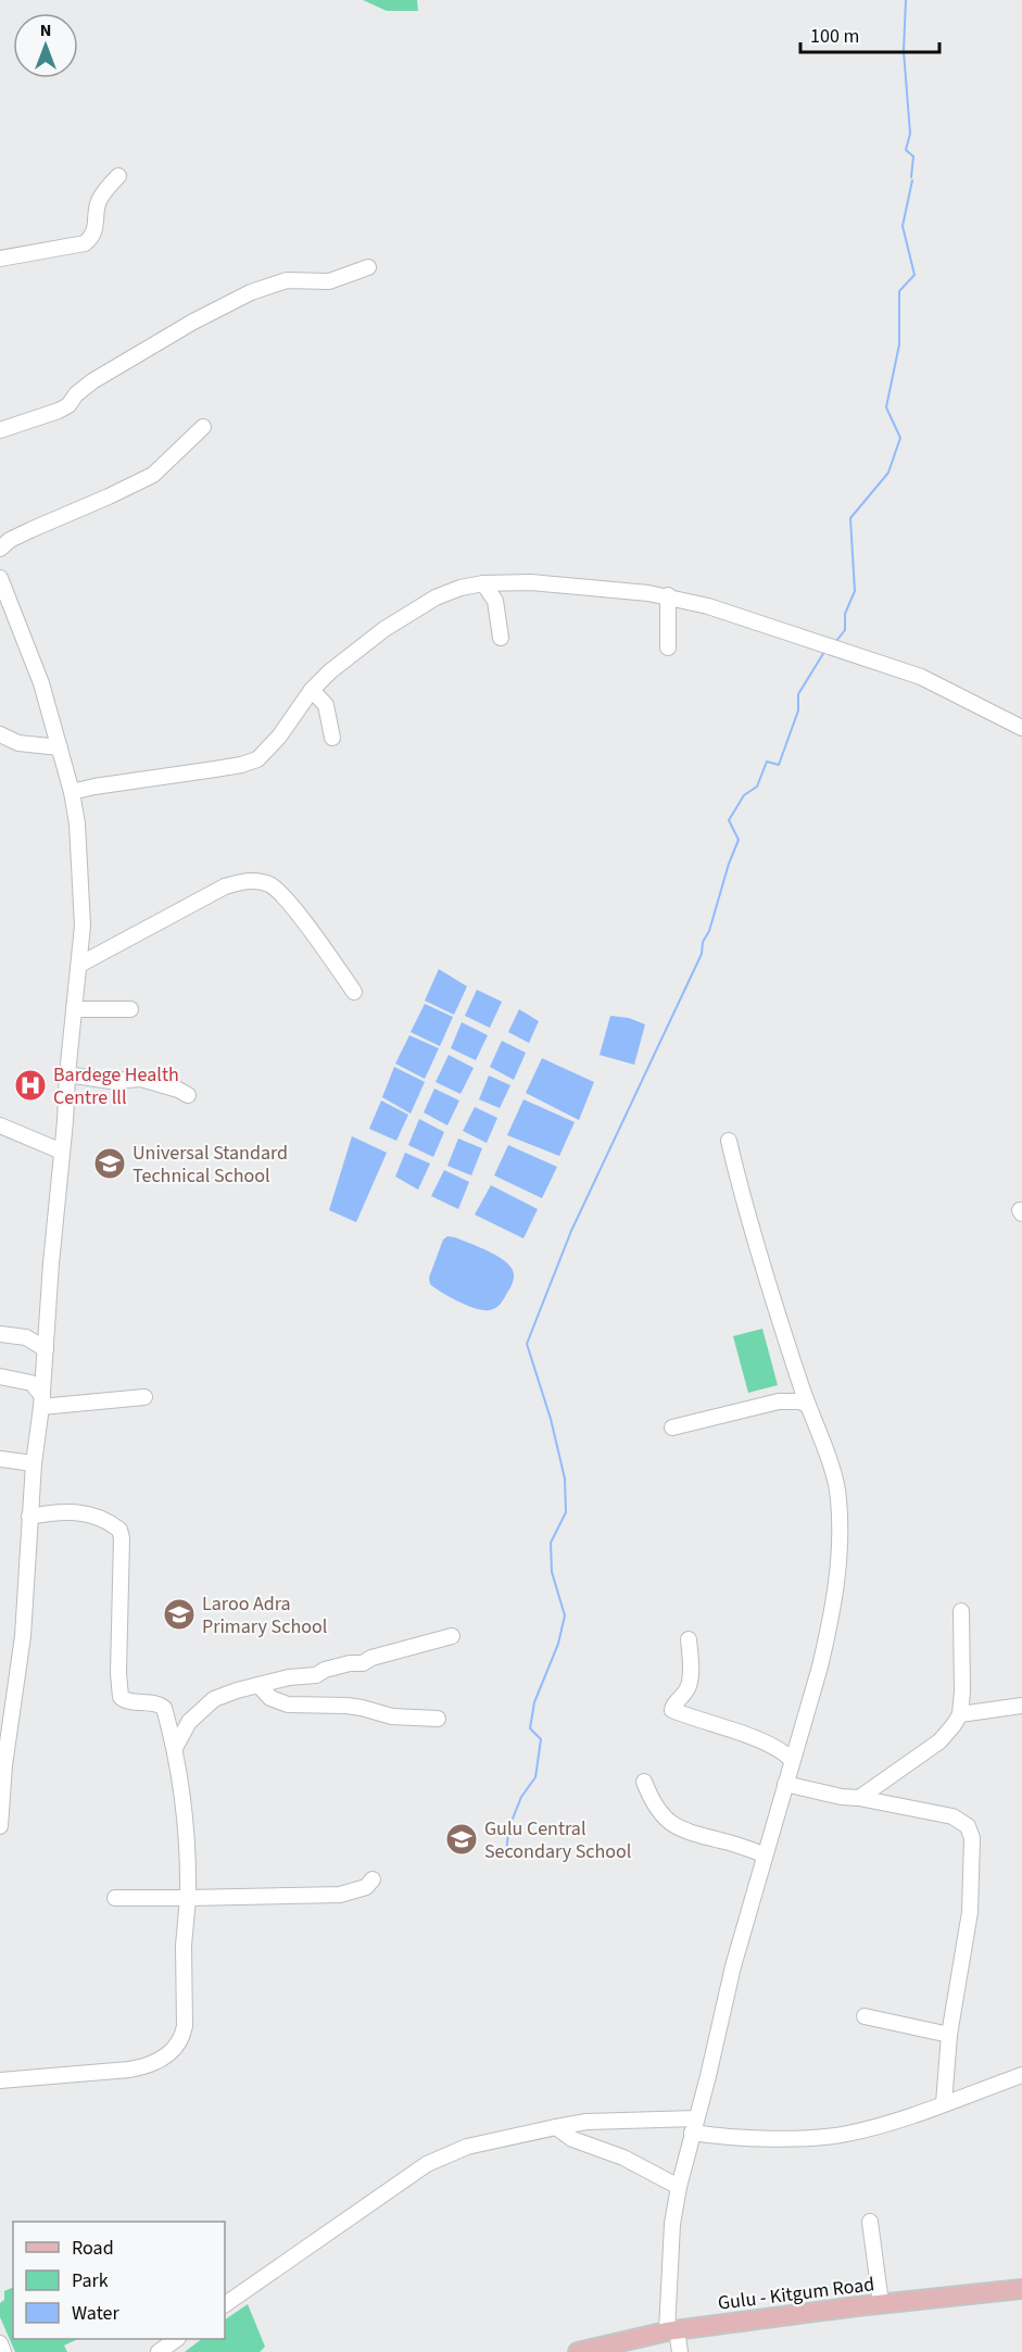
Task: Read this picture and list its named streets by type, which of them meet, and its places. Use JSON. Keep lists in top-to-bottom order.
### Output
{
  "streets": {
    "main road": ["Gulu - Kitgum Road"]
  },
  "places": {
    "hospital": ["Bardege Health Centre lll"],
    "school or university": ["Universal Standard Technical School", "Laroo Adra Primary School", "Gulu Central Secondary School"]
  },
  "legend": ["Road", "Park", "Water"],
  "scale_bar": "100 m",
  "north": "top"
}
